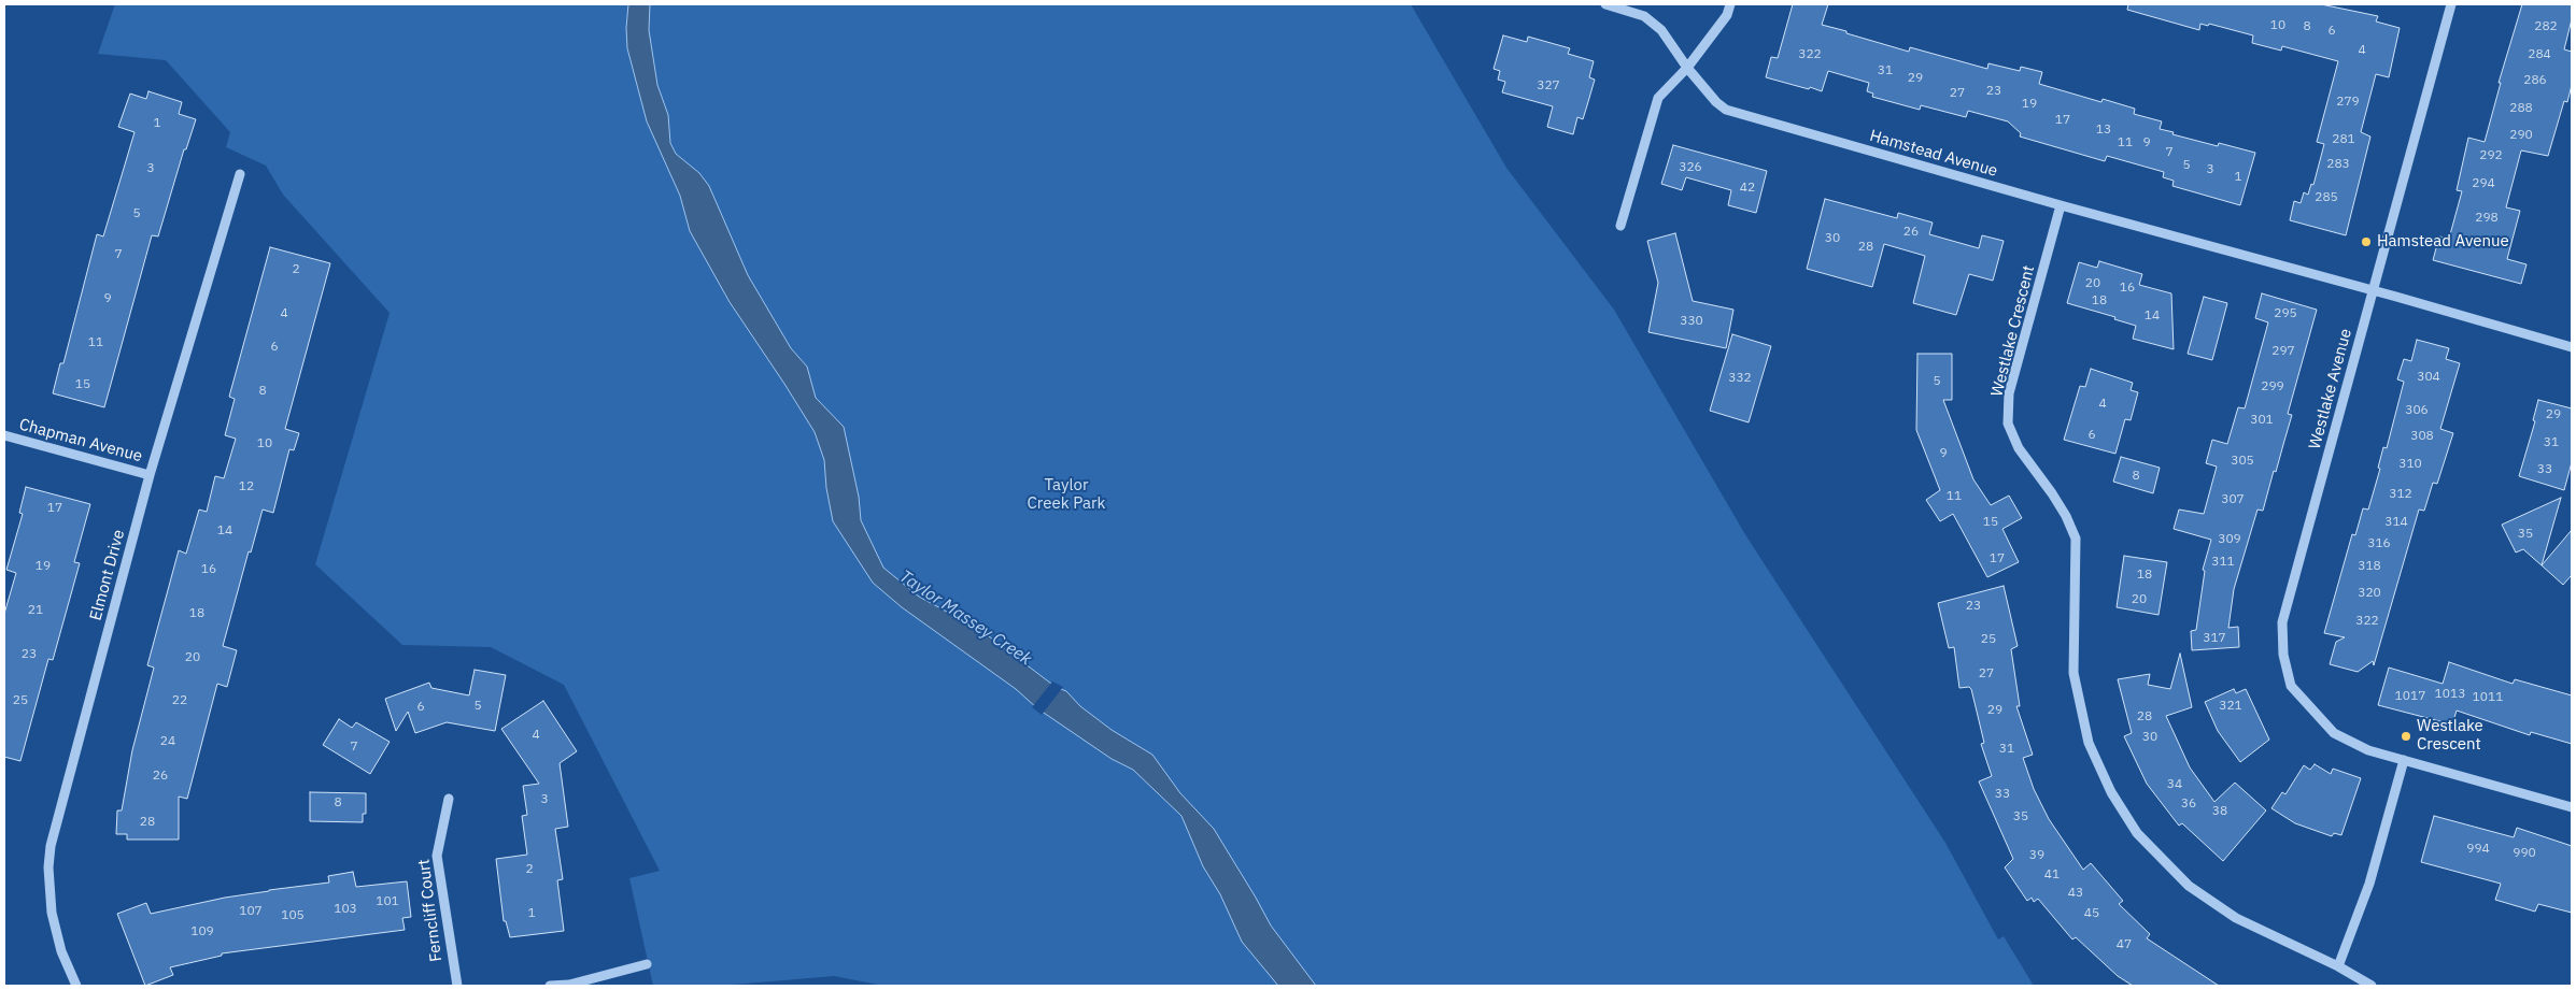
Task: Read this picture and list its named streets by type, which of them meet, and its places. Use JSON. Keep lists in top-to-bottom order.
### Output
{
  "streets": {
    "street": [
      "Hamstead Avenue",
      "Westlake Crescent",
      "Westlake Avenue",
      "Chapman Avenue",
      "Elmont Drive",
      "Ferncliff Court"
    ]
  },
  "crossings": [
    ["Hamstead Avenue", "Westlake Crescent"],
    ["Hamstead Avenue", "Westlake Avenue"],
    ["Chapman Avenue", "Elmont Drive"]
  ],
  "water": ["Taylor Massey Creek"],
  "parks": ["Taylor Creek Park"],
  "places": ["Hamstead Avenue", "Westlake Crescent"],
  "house_numbers": [
    "10",
    "8",
    "282",
    "6",
    "4",
    "322",
    "284",
    "31",
    "29",
    "286",
    "327",
    "23",
    "27",
    "279",
    "19",
    "288",
    "17",
    "1",
    "13",
    "290",
    "281",
    "11",
    "9",
    "7",
    "292",
    "283",
    "5",
    "326",
    "3",
    "3",
    "1",
    "294",
    "42",
    "285",
    "5",
    "298",
    "26",
    "30",
    "28",
    "7",
    "2",
    "20",
    "16",
    "9",
    "18",
    "4",
    "295",
    "14",
    "330",
    "11",
    "6",
    "297",
    "304",
    "332",
    "5",
    "15",
    "299",
    "8",
    "4",
    "306",
    "29",
    "301",
    "6",
    "308",
    "31",
    "10",
    "9",
    "305",
    "310",
    "33",
    "8",
    "12",
    "312",
    "11",
    "307",
    "17",
    "15",
    "314",
    "14",
    "35",
    "309",
    "316",
    "17",
    "311",
    "19",
    "318",
    "16",
    "18",
    "320",
    "20",
    "23",
    "21",
    "18",
    "322",
    "317",
    "25",
    "23",
    "20",
    "27",
    "1013",
    "1017",
    "1011",
    "25",
    "22",
    "5",
    "321",
    "6",
    "29",
    "28",
    "4",
    "30",
    "24",
    "7",
    "31",
    "26",
    "34",
    "33",
    "3",
    "8",
    "36",
    "38",
    "35",
    "28",
    "994",
    "990",
    "39",
    "2",
    "41",
    "43",
    "101",
    "103",
    "107",
    "1",
    "45",
    "105",
    "109",
    "47"
  ]
}
